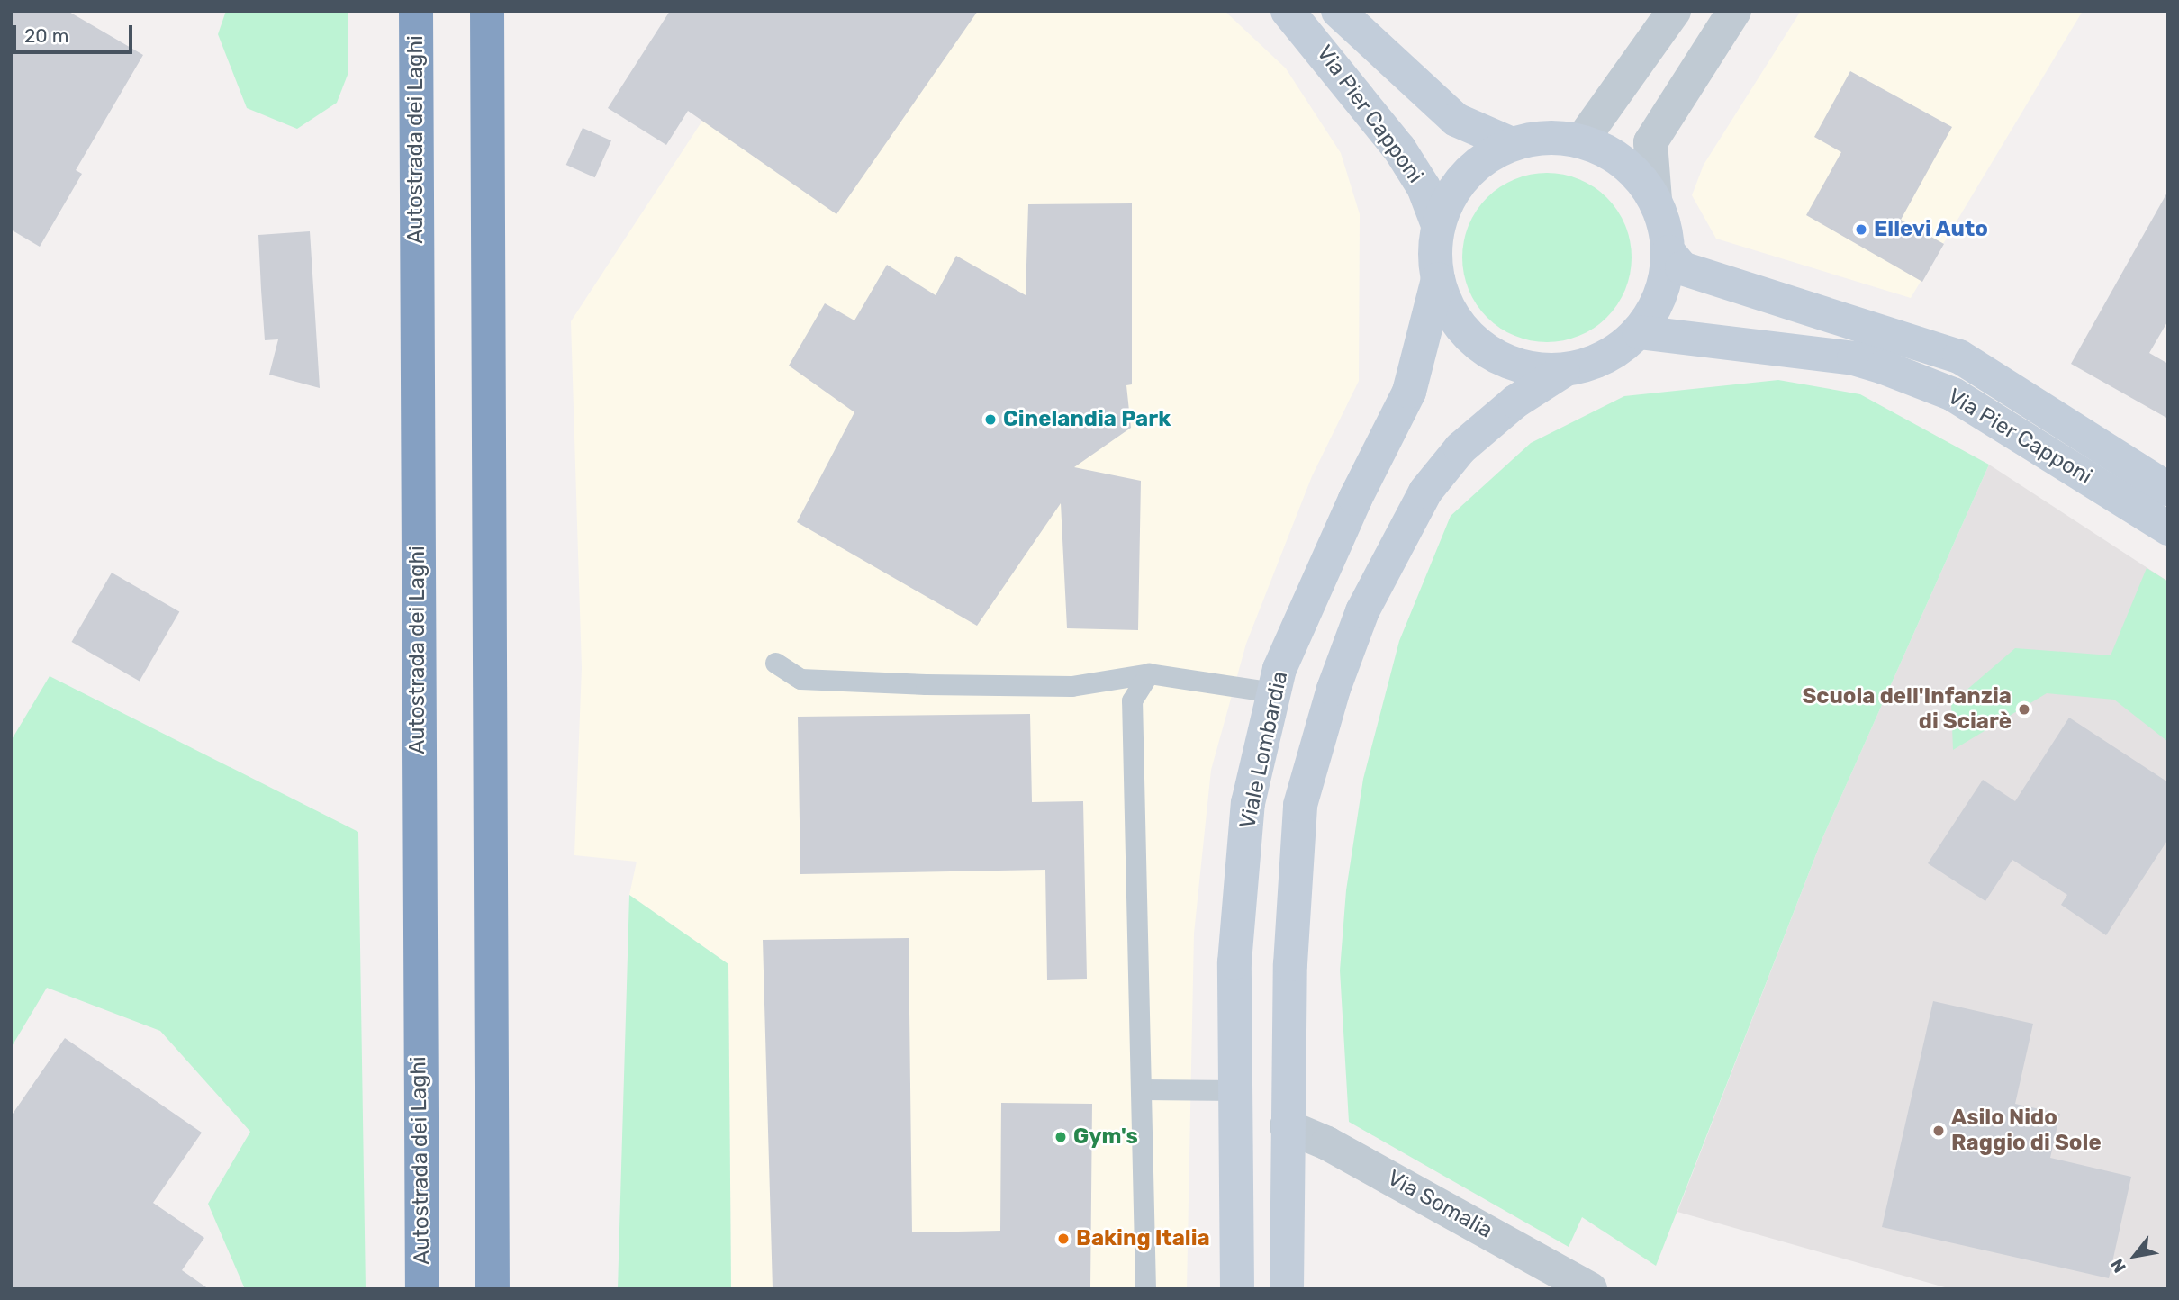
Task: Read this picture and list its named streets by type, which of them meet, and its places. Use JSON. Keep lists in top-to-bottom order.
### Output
{
  "streets": {
    "highway": ["Autostrada dei Laghi"],
    "main road": ["Via Pier Capponi", "Viale Lombardia"],
    "street": ["Via Somalia"]
  },
  "places": [
    "Ellevi Auto",
    "Cinelandia Park",
    "Scuola dell'Infanzia di Sciarè",
    "Asilo Nido Raggio di Sole",
    "Gym's",
    "Baking Italia"
  ],
  "scale_bar": "20 m",
  "north": "bottom left"
}
